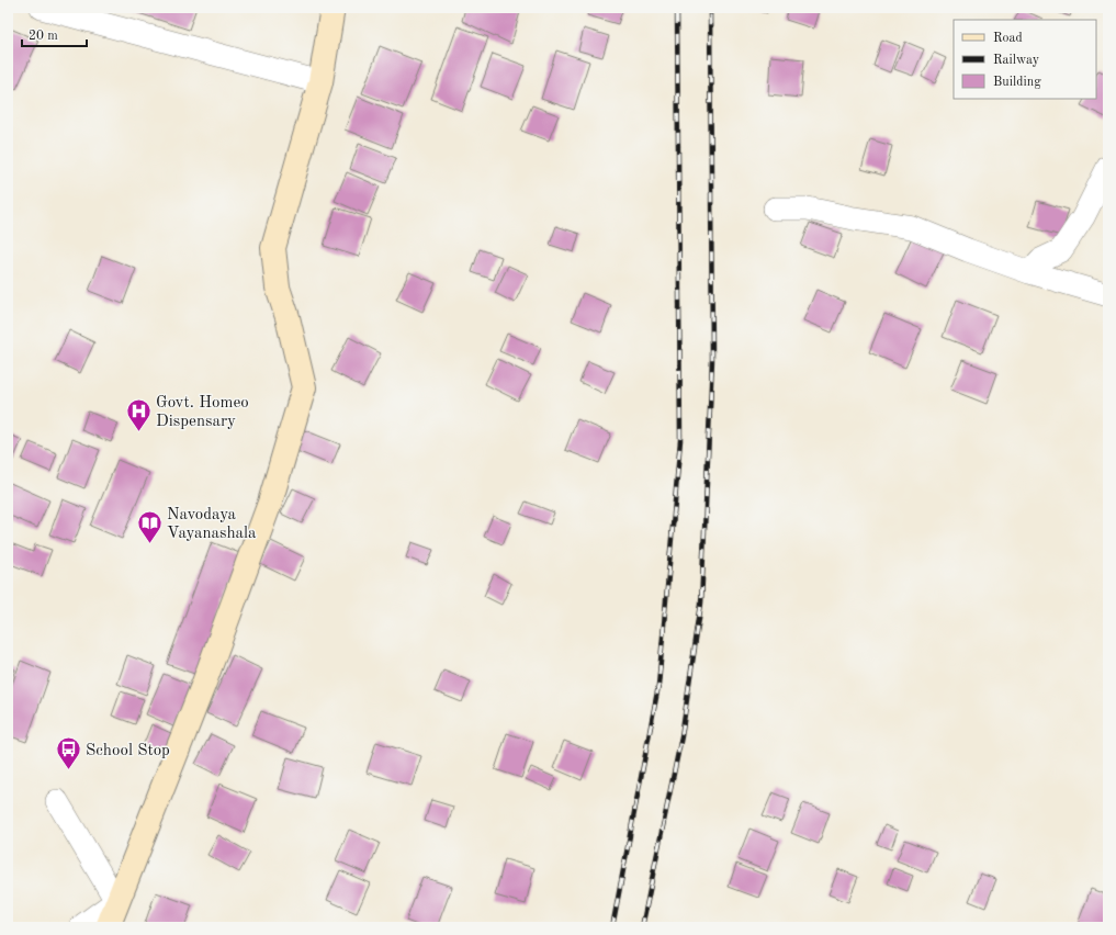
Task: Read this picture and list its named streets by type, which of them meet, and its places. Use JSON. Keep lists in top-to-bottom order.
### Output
{
  "places": {
    "hospital": ["Govt. Homeo Dispensary"],
    "library": ["Navodaya Vayanashala"],
    "bus stop": ["School Stop"]
  },
  "legend": ["Road", "Railway", "Building"],
  "scale_bar": "20 m"
}
